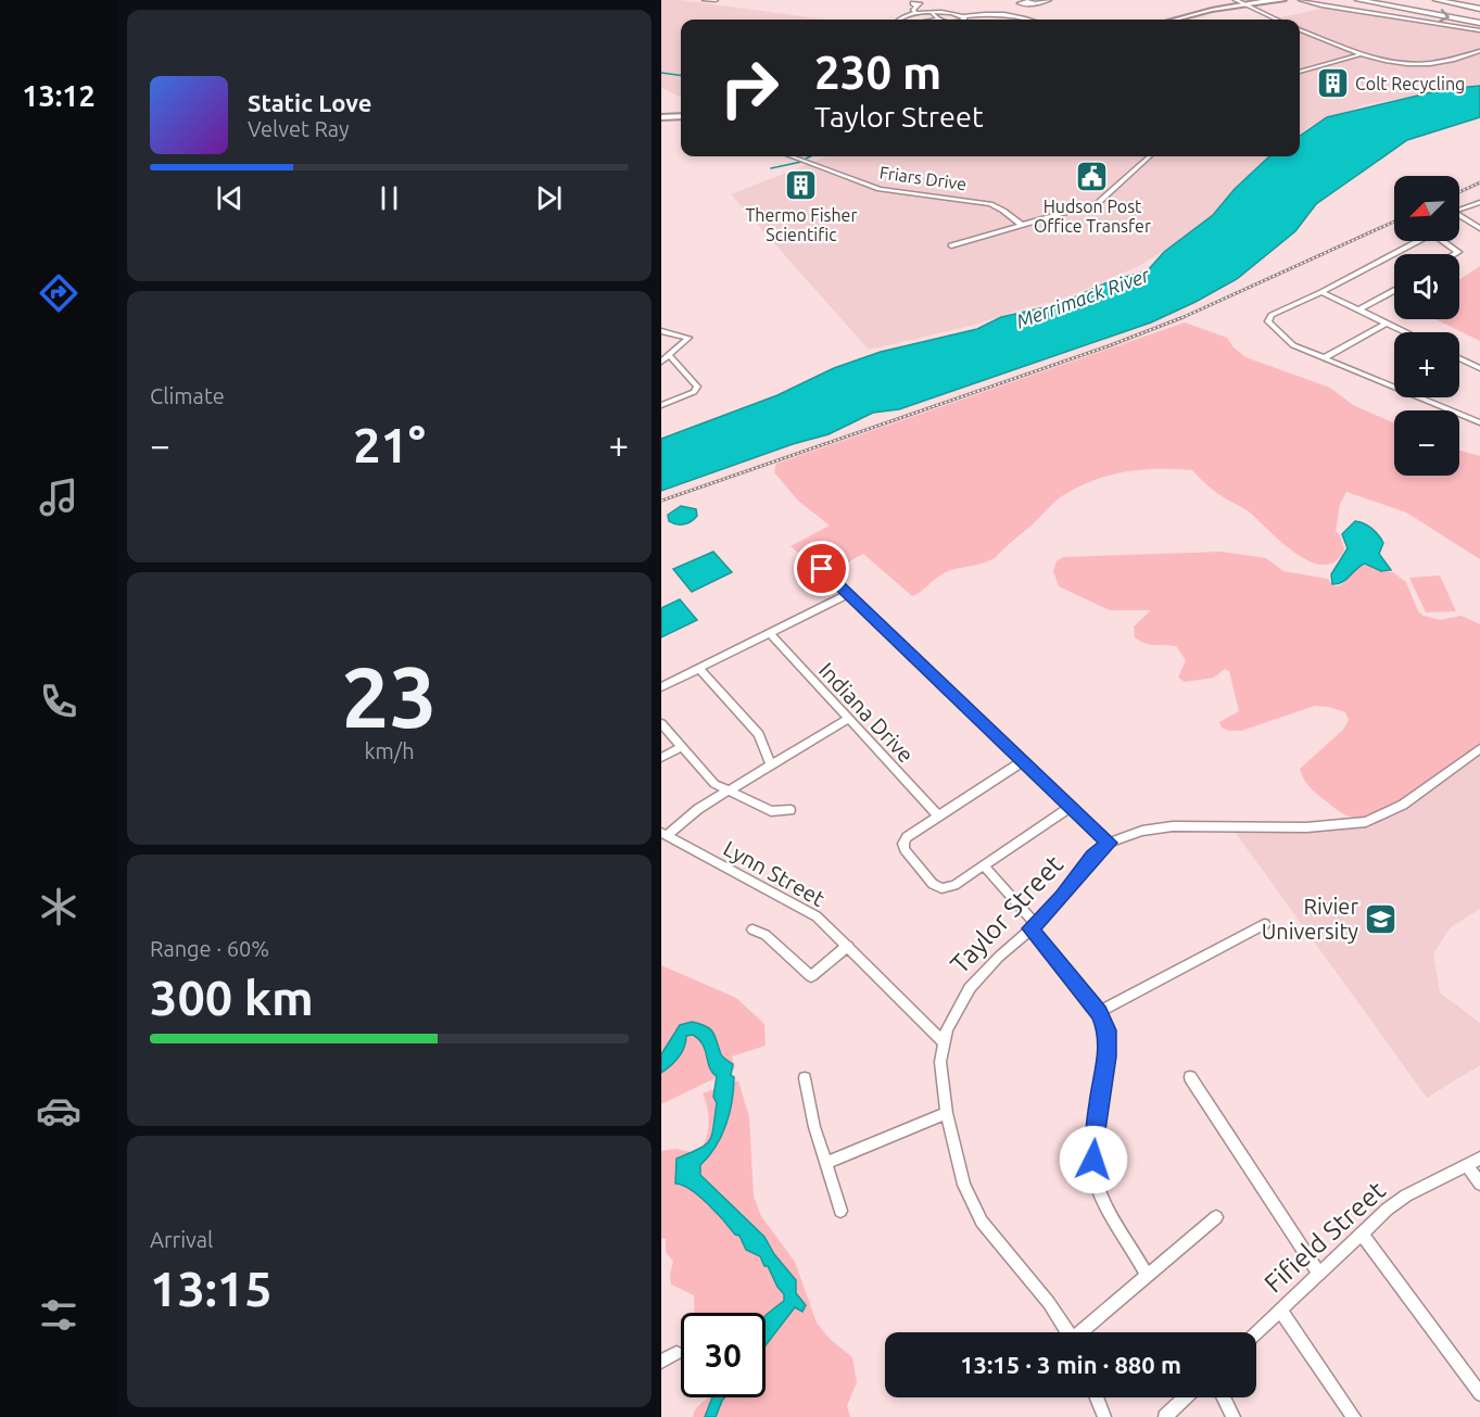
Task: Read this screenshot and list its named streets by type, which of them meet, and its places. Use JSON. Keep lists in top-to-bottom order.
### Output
{
  "streets": {
    "street": [
      "Friars Drive",
      "Indiana Drive",
      "Lynn Street",
      "Taylor Street",
      "Fifield Street"
    ]
  },
  "crossings": [
    ["Lynn Street", "Taylor Street"]
  ],
  "water": ["Merrimack River"],
  "places": {
    "building": ["Colt Recycling", "Thermo Fisher Scientific"],
    "public building": ["Hudson Post Office Transfer"],
    "school or university": ["Rivier University"]
  },
  "north": "bottom left",
  "page": {
    "tabs": "13:12",
    "turn": ["230 m", "Taylor Street"],
    "song": ["Static Love", "Velvet Ray"],
    "map_buttons": ["+", "−"],
    "tile": [
      "Climate",
      ["23", "km/h"],
      ["Range · 60%", "300 km"],
      ["Arrival", "13:15"]
    ],
    "heat": ["−", "21°", "+"],
    "limit": "30",
    "trip": "13:15 · 3 min · 880 m"
  }
}
